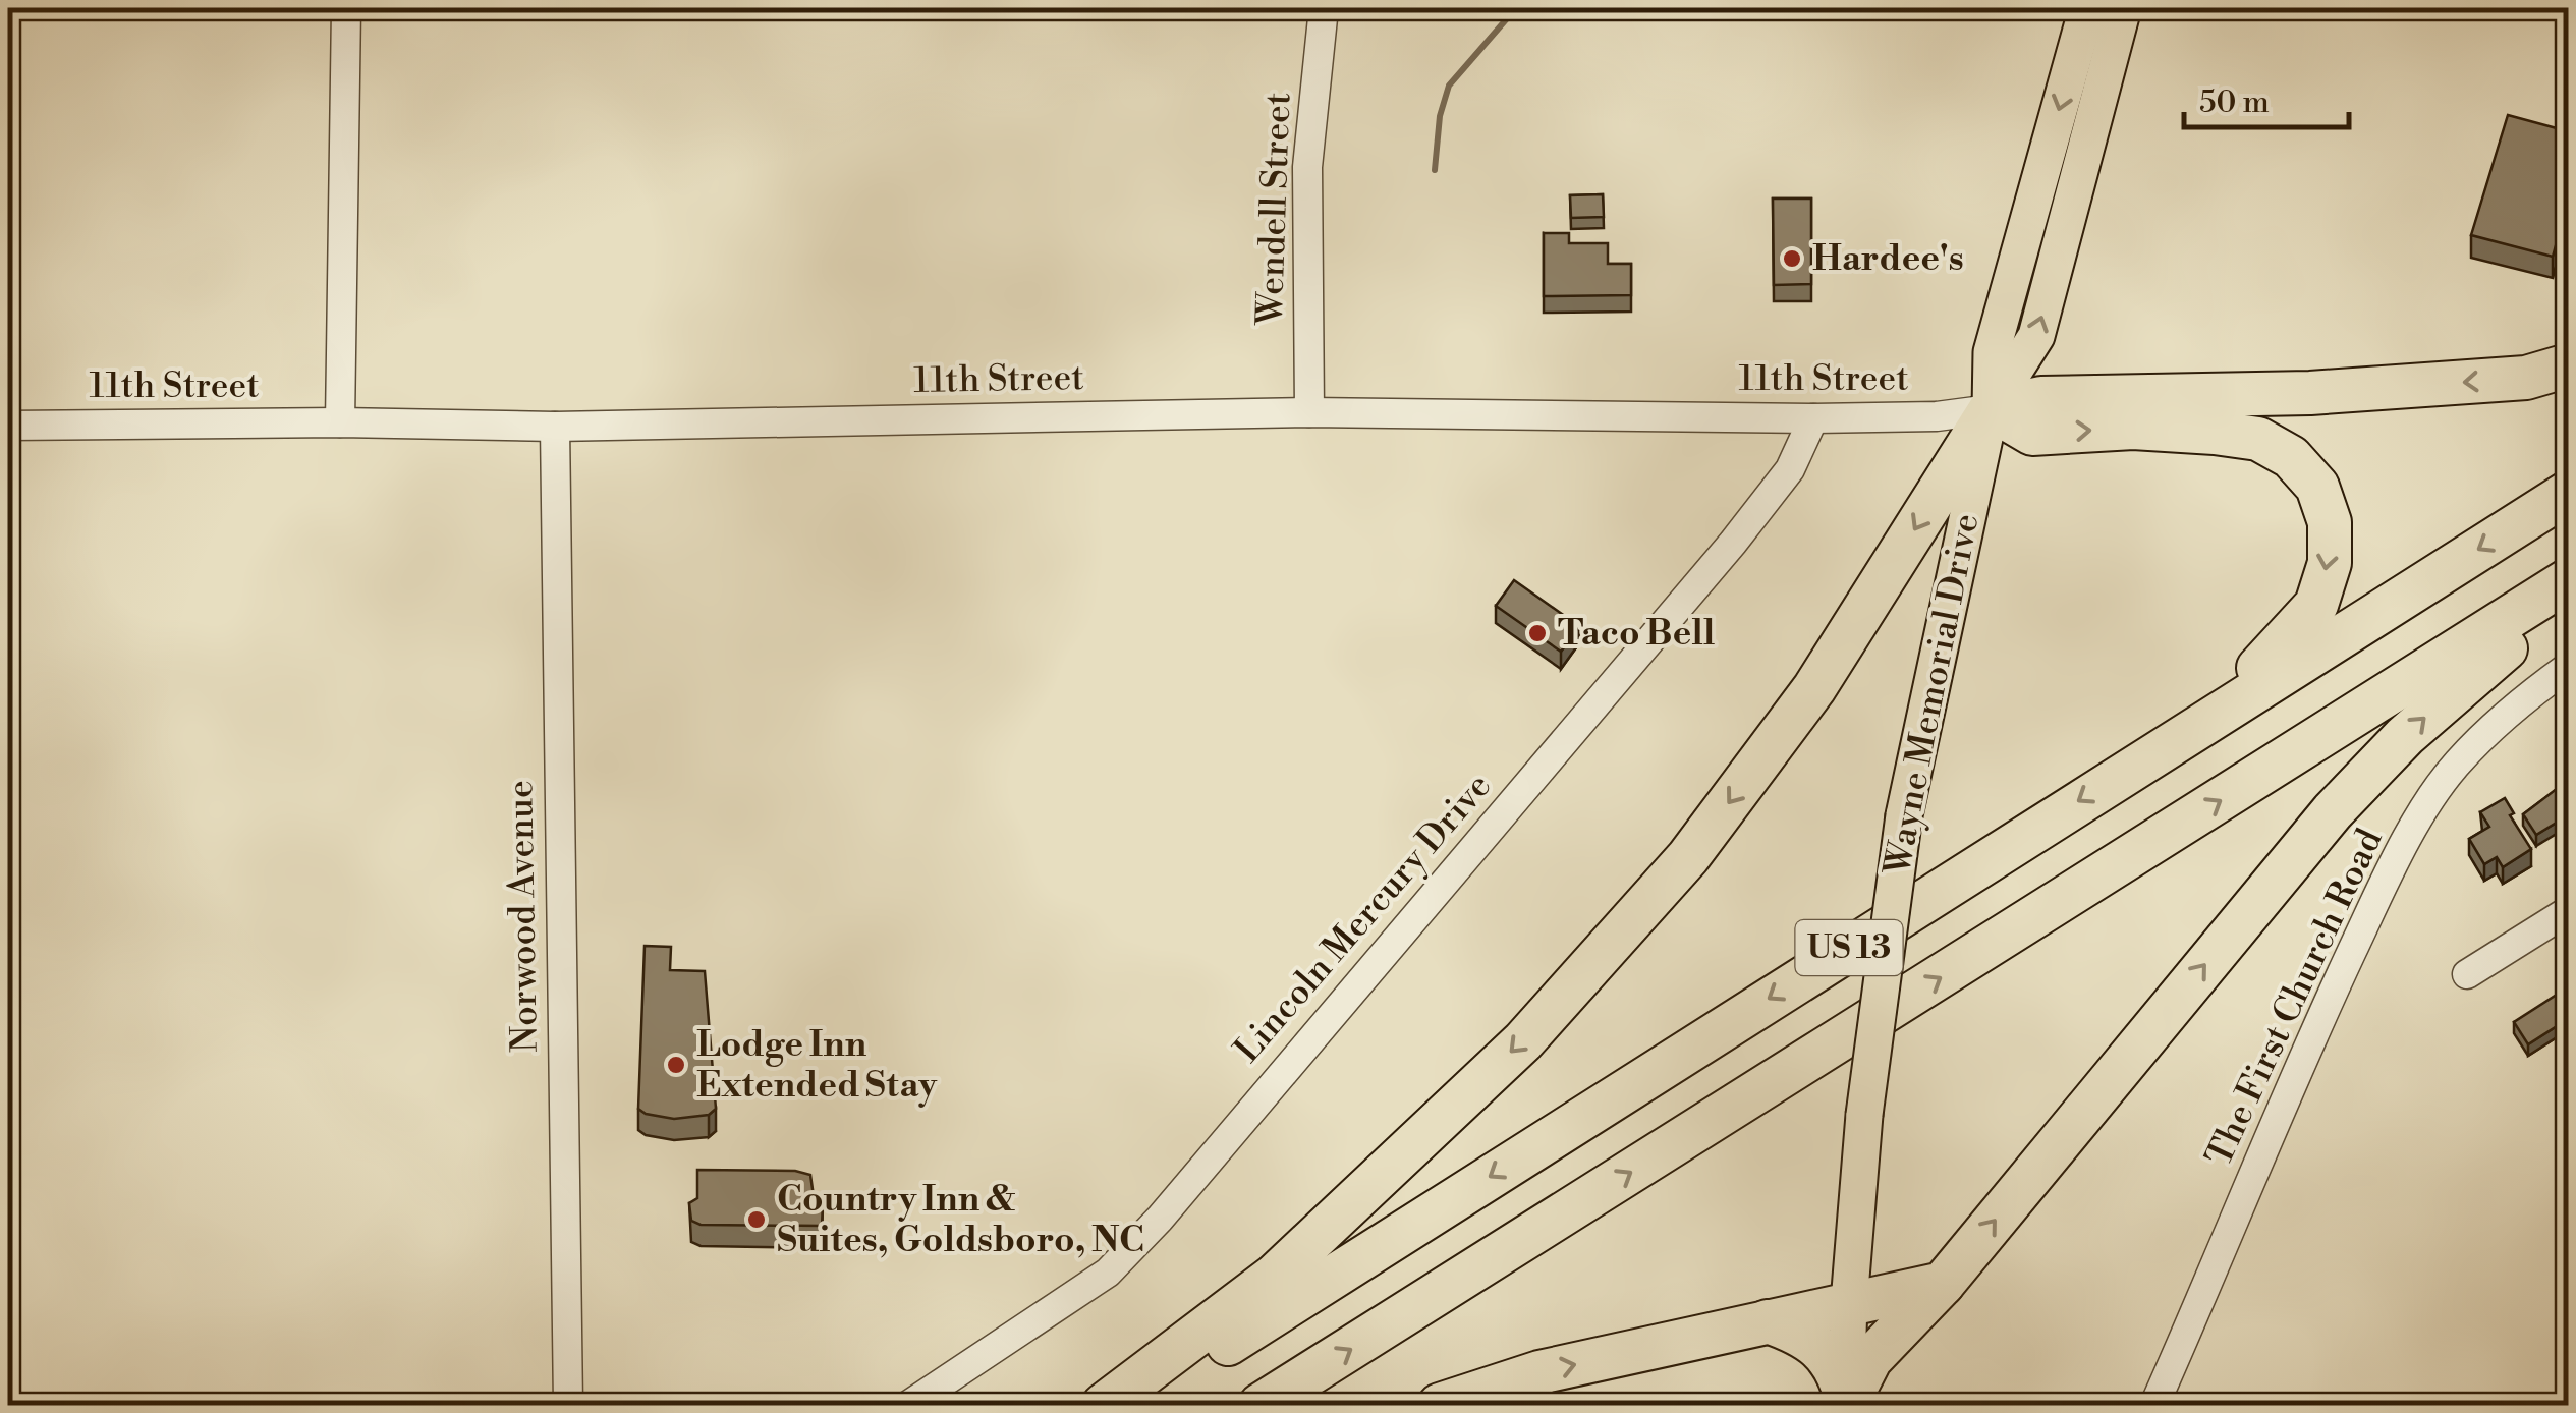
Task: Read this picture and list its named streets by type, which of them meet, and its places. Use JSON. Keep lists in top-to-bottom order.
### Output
{
  "streets": {
    "highway": ["US 13"],
    "main road": ["Wayne Memorial Drive"],
    "street": [
      "Wendell Street",
      "11th Street",
      "Norwood Avenue",
      "Lincoln Mercury Drive",
      "The First Church Road"
    ]
  },
  "crossings": [
    ["Wendell Street", "11th Street"],
    ["11th Street", "Wayne Memorial Drive"],
    ["11th Street", "Norwood Avenue"],
    ["11th Street", "Lincoln Mercury Drive"]
  ],
  "places": [
    "Hardee's",
    "Taco Bell",
    "Lodge Inn Extended Stay",
    "Country Inn & Suites, Goldsboro, NC"
  ],
  "scale_bar": "50 m"
}
